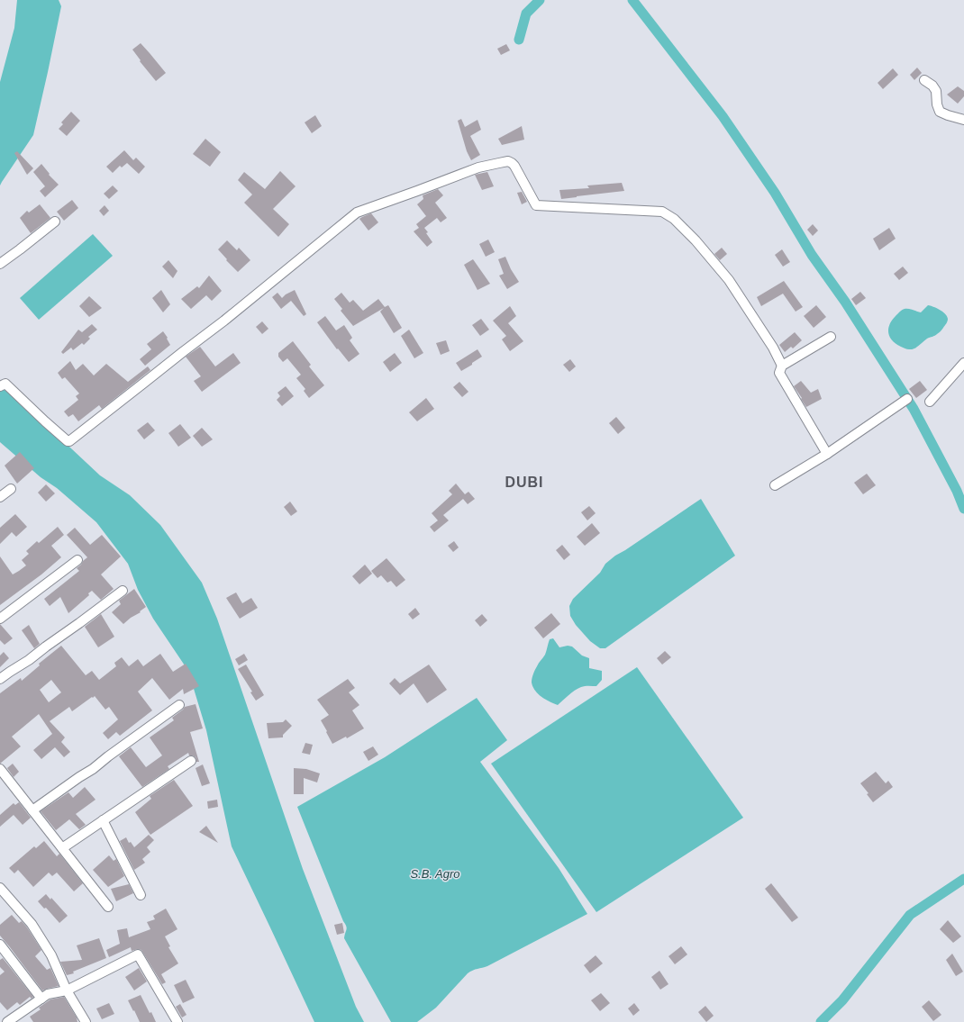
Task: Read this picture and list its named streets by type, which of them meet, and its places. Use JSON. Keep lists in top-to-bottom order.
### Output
{
  "districts": ["DUBI"],
  "water": ["S.B. Agro"]
}
